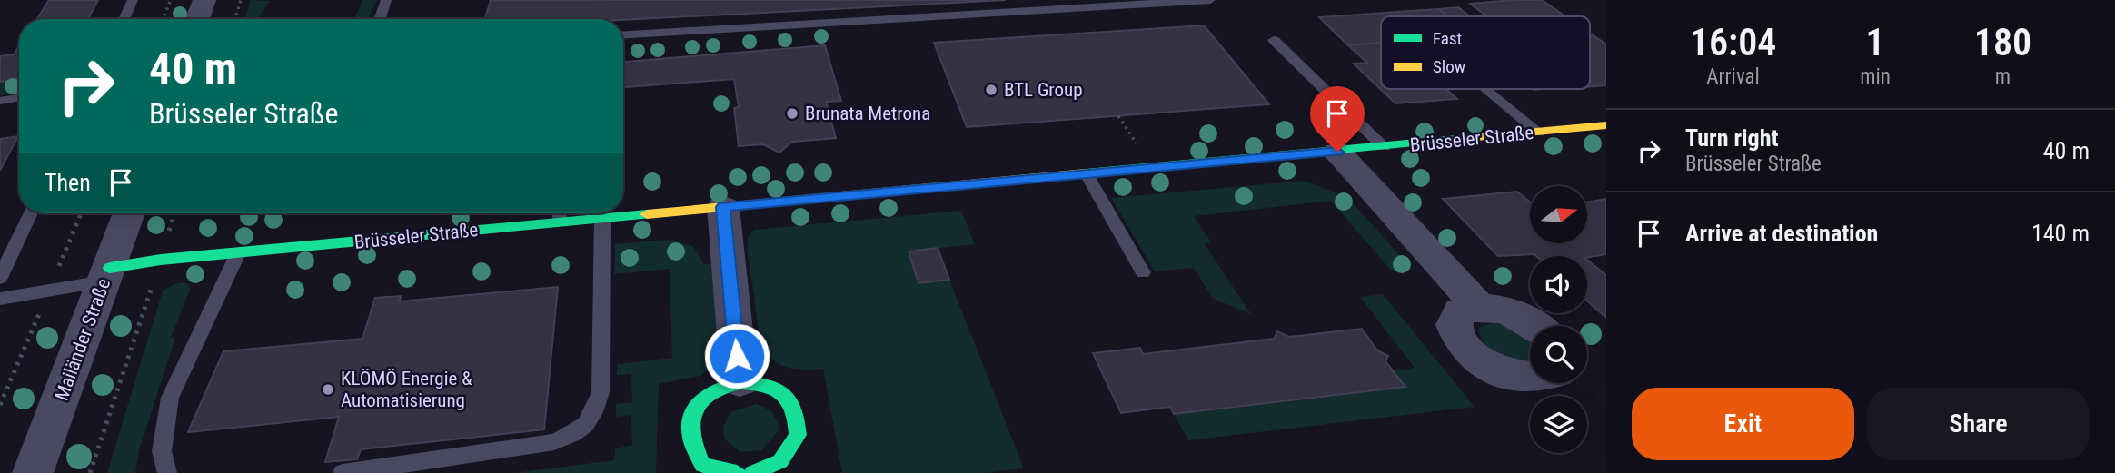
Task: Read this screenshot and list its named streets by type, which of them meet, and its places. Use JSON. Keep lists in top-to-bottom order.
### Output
{
  "streets": {
    "street": ["Brüsseler Straße", "Mailänder Straße"]
  },
  "crossings": [
    ["Brüsseler Straße", "Mailänder Straße"]
  ],
  "places": ["BTL Group", "Brunata Metrona", "KLÖMÖ Energie & Automatisierung"],
  "legend": ["Fast", "Slow"],
  "north": "right",
  "page": {
    "eta": [
      "16:04",
      "Arrival",
      "1",
      "min",
      "180",
      "m"
    ],
    "turn": ["40 m", "Brüsseler Straße"],
    "list": [
      {
        "name": "Turn right",
        "note": "Brüsseler Straße",
        "value": "40 m"
      },
      {
        "name": "Arrive at destination",
        "value": "140 m"
      }
    ],
    "then": "Then",
    "buttons": ["Exit", "Share"]
  }
}
